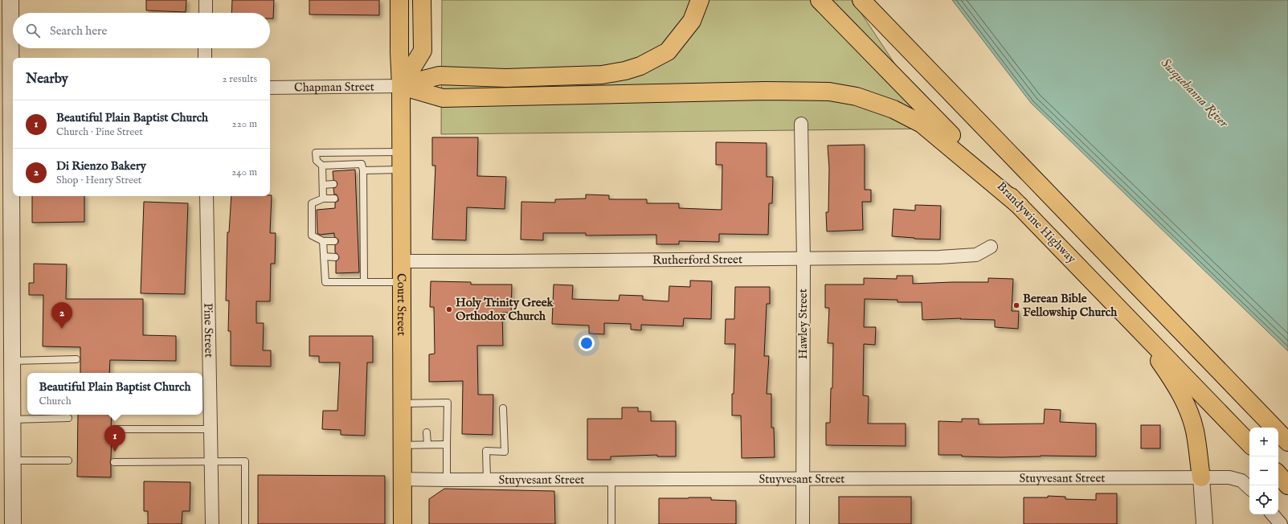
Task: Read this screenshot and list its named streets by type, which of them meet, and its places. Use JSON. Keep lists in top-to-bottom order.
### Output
{
  "streets": {
    "main road": ["Brandywine Highway", "Court Street"],
    "street": [
      "Chapman Street",
      "Rutherford Street",
      "Hawley Street",
      "Pine Street",
      "Stuyvesant Street"
    ]
  },
  "crossings": [
    ["Chapman Street", "Court Street"],
    ["Rutherford Street", "Court Street"],
    ["Rutherford Street", "Hawley Street"],
    ["Court Street", "Stuyvesant Street"],
    ["Hawley Street", "Stuyvesant Street"]
  ],
  "water": ["Susquehanna River"],
  "places": ["Berean Bible Fellowship Church", "Holy Trinity Greek Orthodox Church"],
  "page": {
    "search": "Search here",
    "heading": ["Nearby", "2 results"],
    "list": [
      {
        "mark": "1",
        "name": "Beautiful Plain Baptist Church",
        "note": "Church · Pine Street",
        "value": "220 m"
      },
      {
        "mark": "2",
        "name": "Di Rienzo Bakery",
        "note": "Shop · Henry Street",
        "value": "240 m"
      }
    ],
    "pins": ["2", "1"],
    "popup": ["Beautiful Plain Baptist Church", "Church"],
    "map_buttons": ["+", "−"]
  }
}
